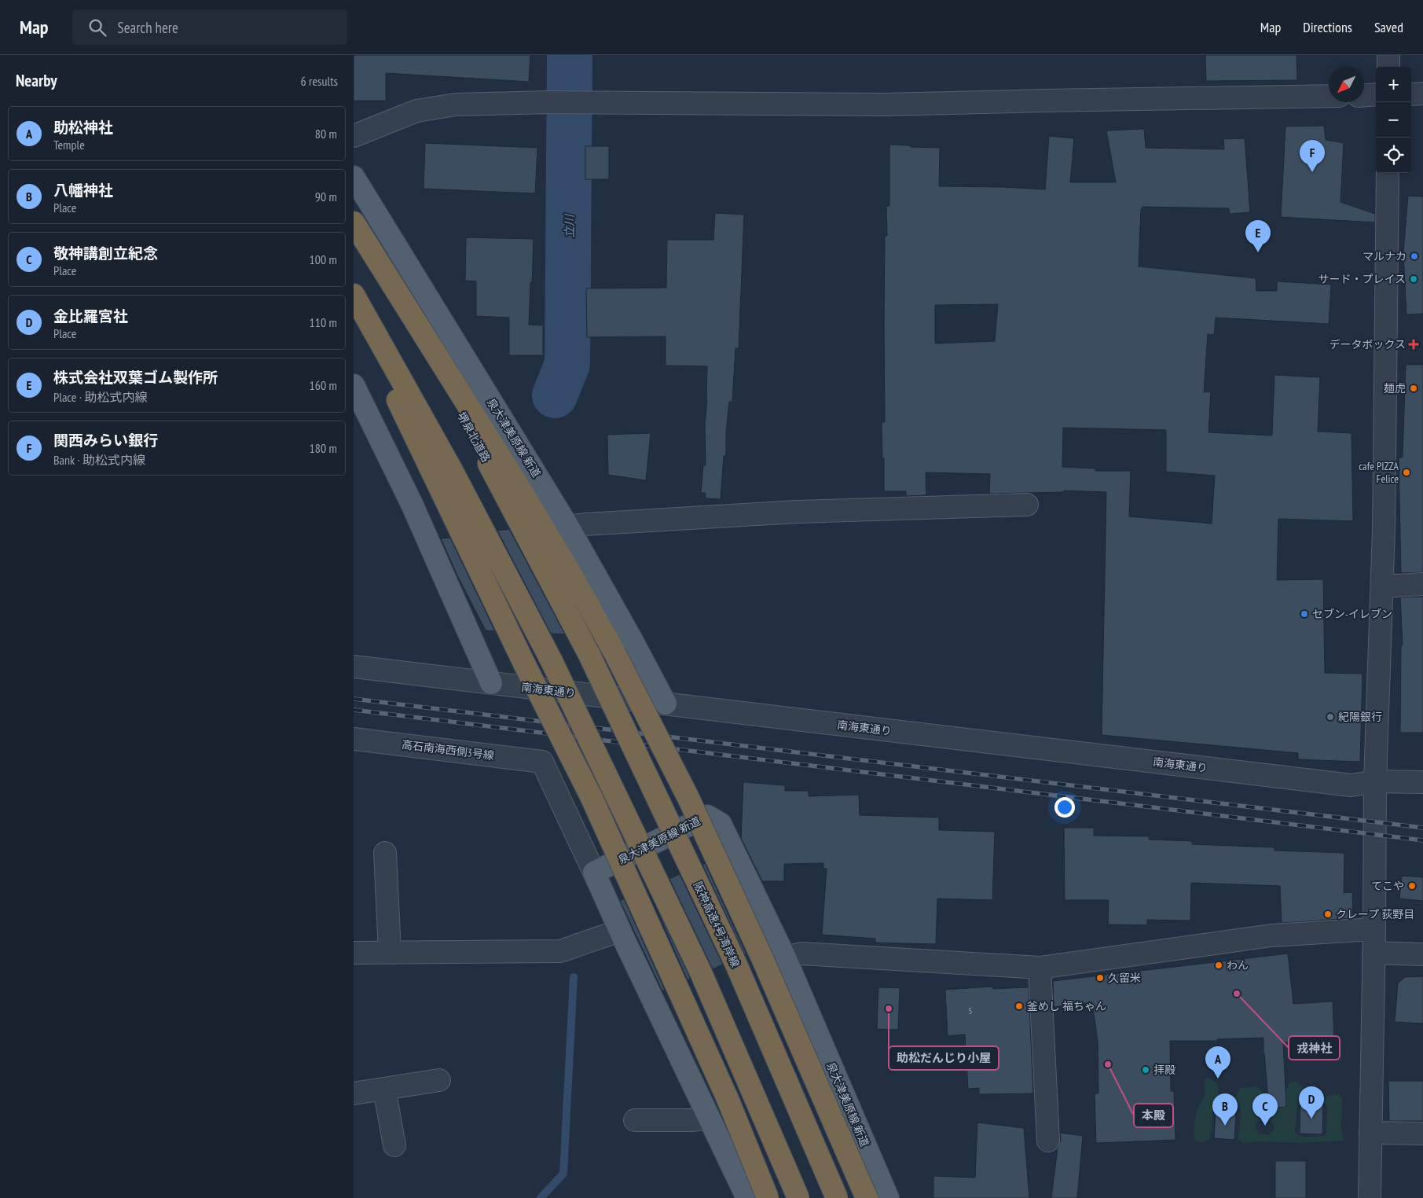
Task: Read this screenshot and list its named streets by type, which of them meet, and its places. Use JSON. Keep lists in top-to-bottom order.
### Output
{
  "streets": {
    "highway": ["堺泉北道路", "阪神高速4号湾岸線"],
    "main road": ["泉大津美原線 新道"],
    "street": ["南海東通り", "高石南海西側3号線"]
  },
  "crossings": [
    ["堺泉北道路", "阪神高速4号湾岸線"],
    ["泉大津美原線 新道", "南海東通り"],
    ["泉大津美原線 新道", "高石南海西側3号線"]
  ],
  "water": ["立川"],
  "places": {
    "other": [
      "マルナカ",
      "サード・プレイス",
      "麺虎",
      "cafe PIZZA Felice",
      "セブン-イレブン",
      "紀陽銀行",
      "てこや",
      "クレープ 荻野目",
      "わん",
      "久留米",
      "戎神社",
      "釜めし 福ちゃん",
      "助松だんじり小屋",
      "本殿",
      "拝殿"
    ],
    "health": ["データボックス"]
  },
  "house_numbers": ["5"],
  "north": "bottom left",
  "page": {
    "header": "Map",
    "search": "Search here",
    "nav": ["Map", "Directions", "Saved"],
    "heading": ["Nearby", "6 results"],
    "map_buttons": ["+", "−"],
    "list": [
      {
        "mark": "A",
        "name": "助松神社",
        "note": "Temple",
        "value": "80 m"
      },
      {
        "mark": "B",
        "name": "八幡神社",
        "note": "Place",
        "value": "90 m"
      },
      {
        "mark": "C",
        "name": "敬神講創立紀念",
        "note": "Place",
        "value": "100 m"
      },
      {
        "mark": "D",
        "name": "金比羅宮社",
        "note": "Place",
        "value": "110 m"
      },
      {
        "mark": "E",
        "name": "株式会社双葉ゴム製作所",
        "note": "Place · 助松式内線",
        "value": "160 m"
      },
      {
        "mark": "F",
        "name": "関西みらい銀行",
        "note": "Bank · 助松式内線",
        "value": "180 m"
      }
    ],
    "pins": [
      "F",
      "E",
      "A",
      "D",
      "B",
      "C"
    ]
  }
}
